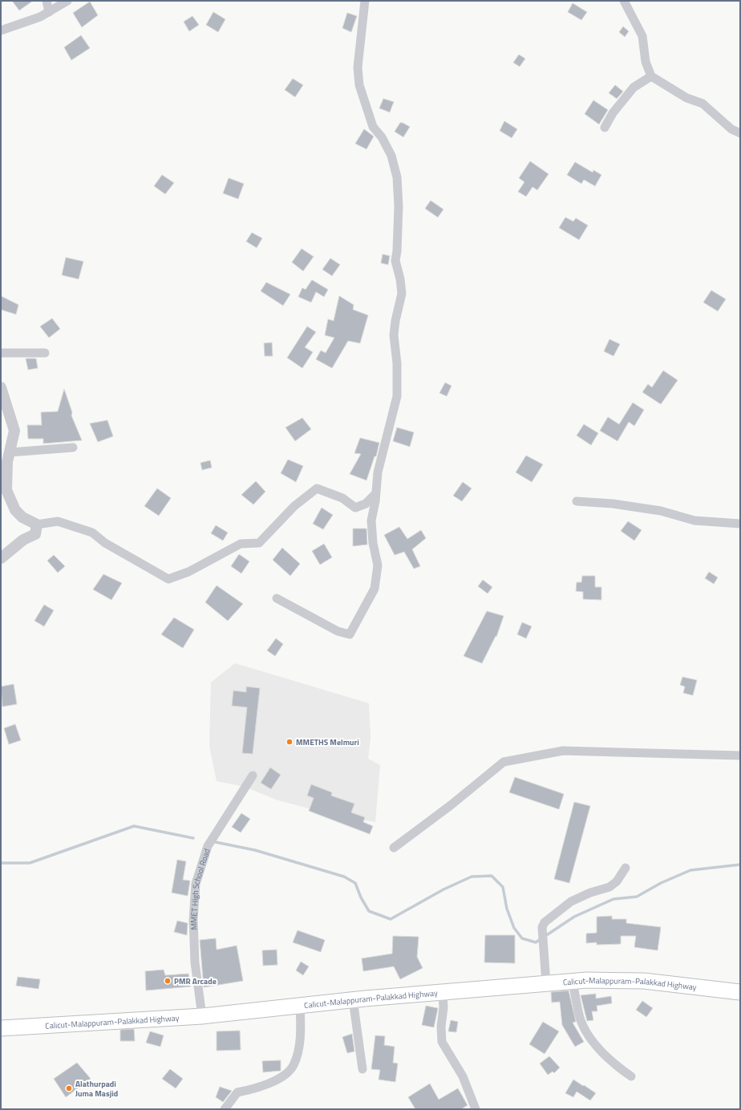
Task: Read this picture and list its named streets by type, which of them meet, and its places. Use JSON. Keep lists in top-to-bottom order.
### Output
{
  "streets": {
    "highway": ["Calicut-Malappuram-Palakkad Highway"],
    "street": ["MMET High School Road"]
  },
  "crossings": [
    ["MMET High School Road", "Calicut-Malappuram-Palakkad Highway"]
  ],
  "places": ["MMETHS Melmuri", "PMR Arcade", "Alathurpadi Juma Masjid"]
}
